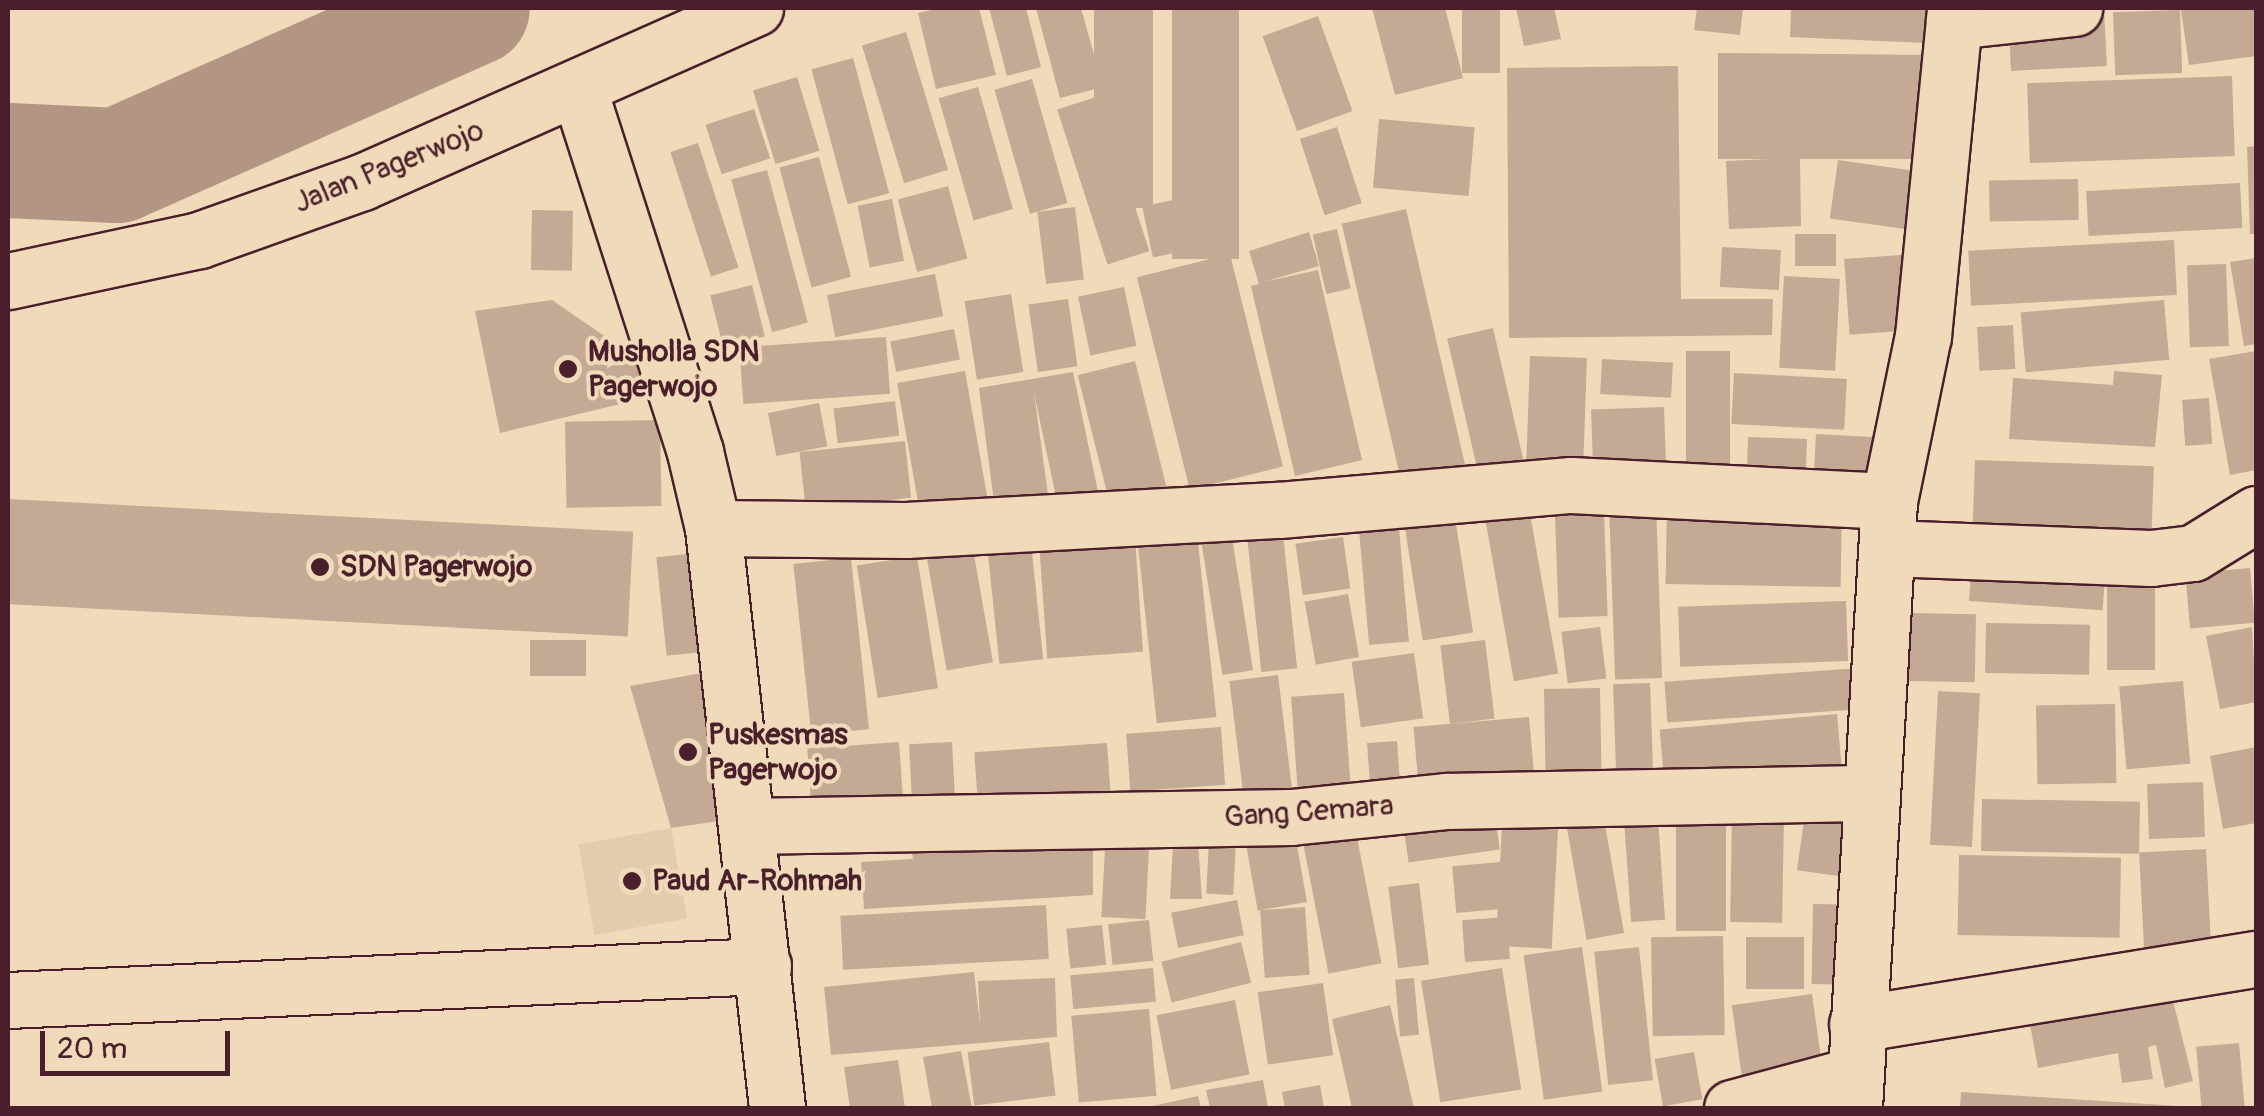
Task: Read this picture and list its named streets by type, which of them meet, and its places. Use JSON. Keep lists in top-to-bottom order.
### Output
{
  "streets": {
    "street": ["Jalan Pagerwojo", "Gang Cemara"]
  },
  "places": [
    "Musholla SDN Pagerwojo",
    "SDN Pagerwojo",
    "Puskesmas Pagerwojo",
    "Paud Ar-Rohmah"
  ],
  "scale_bar": "20 m"
}
